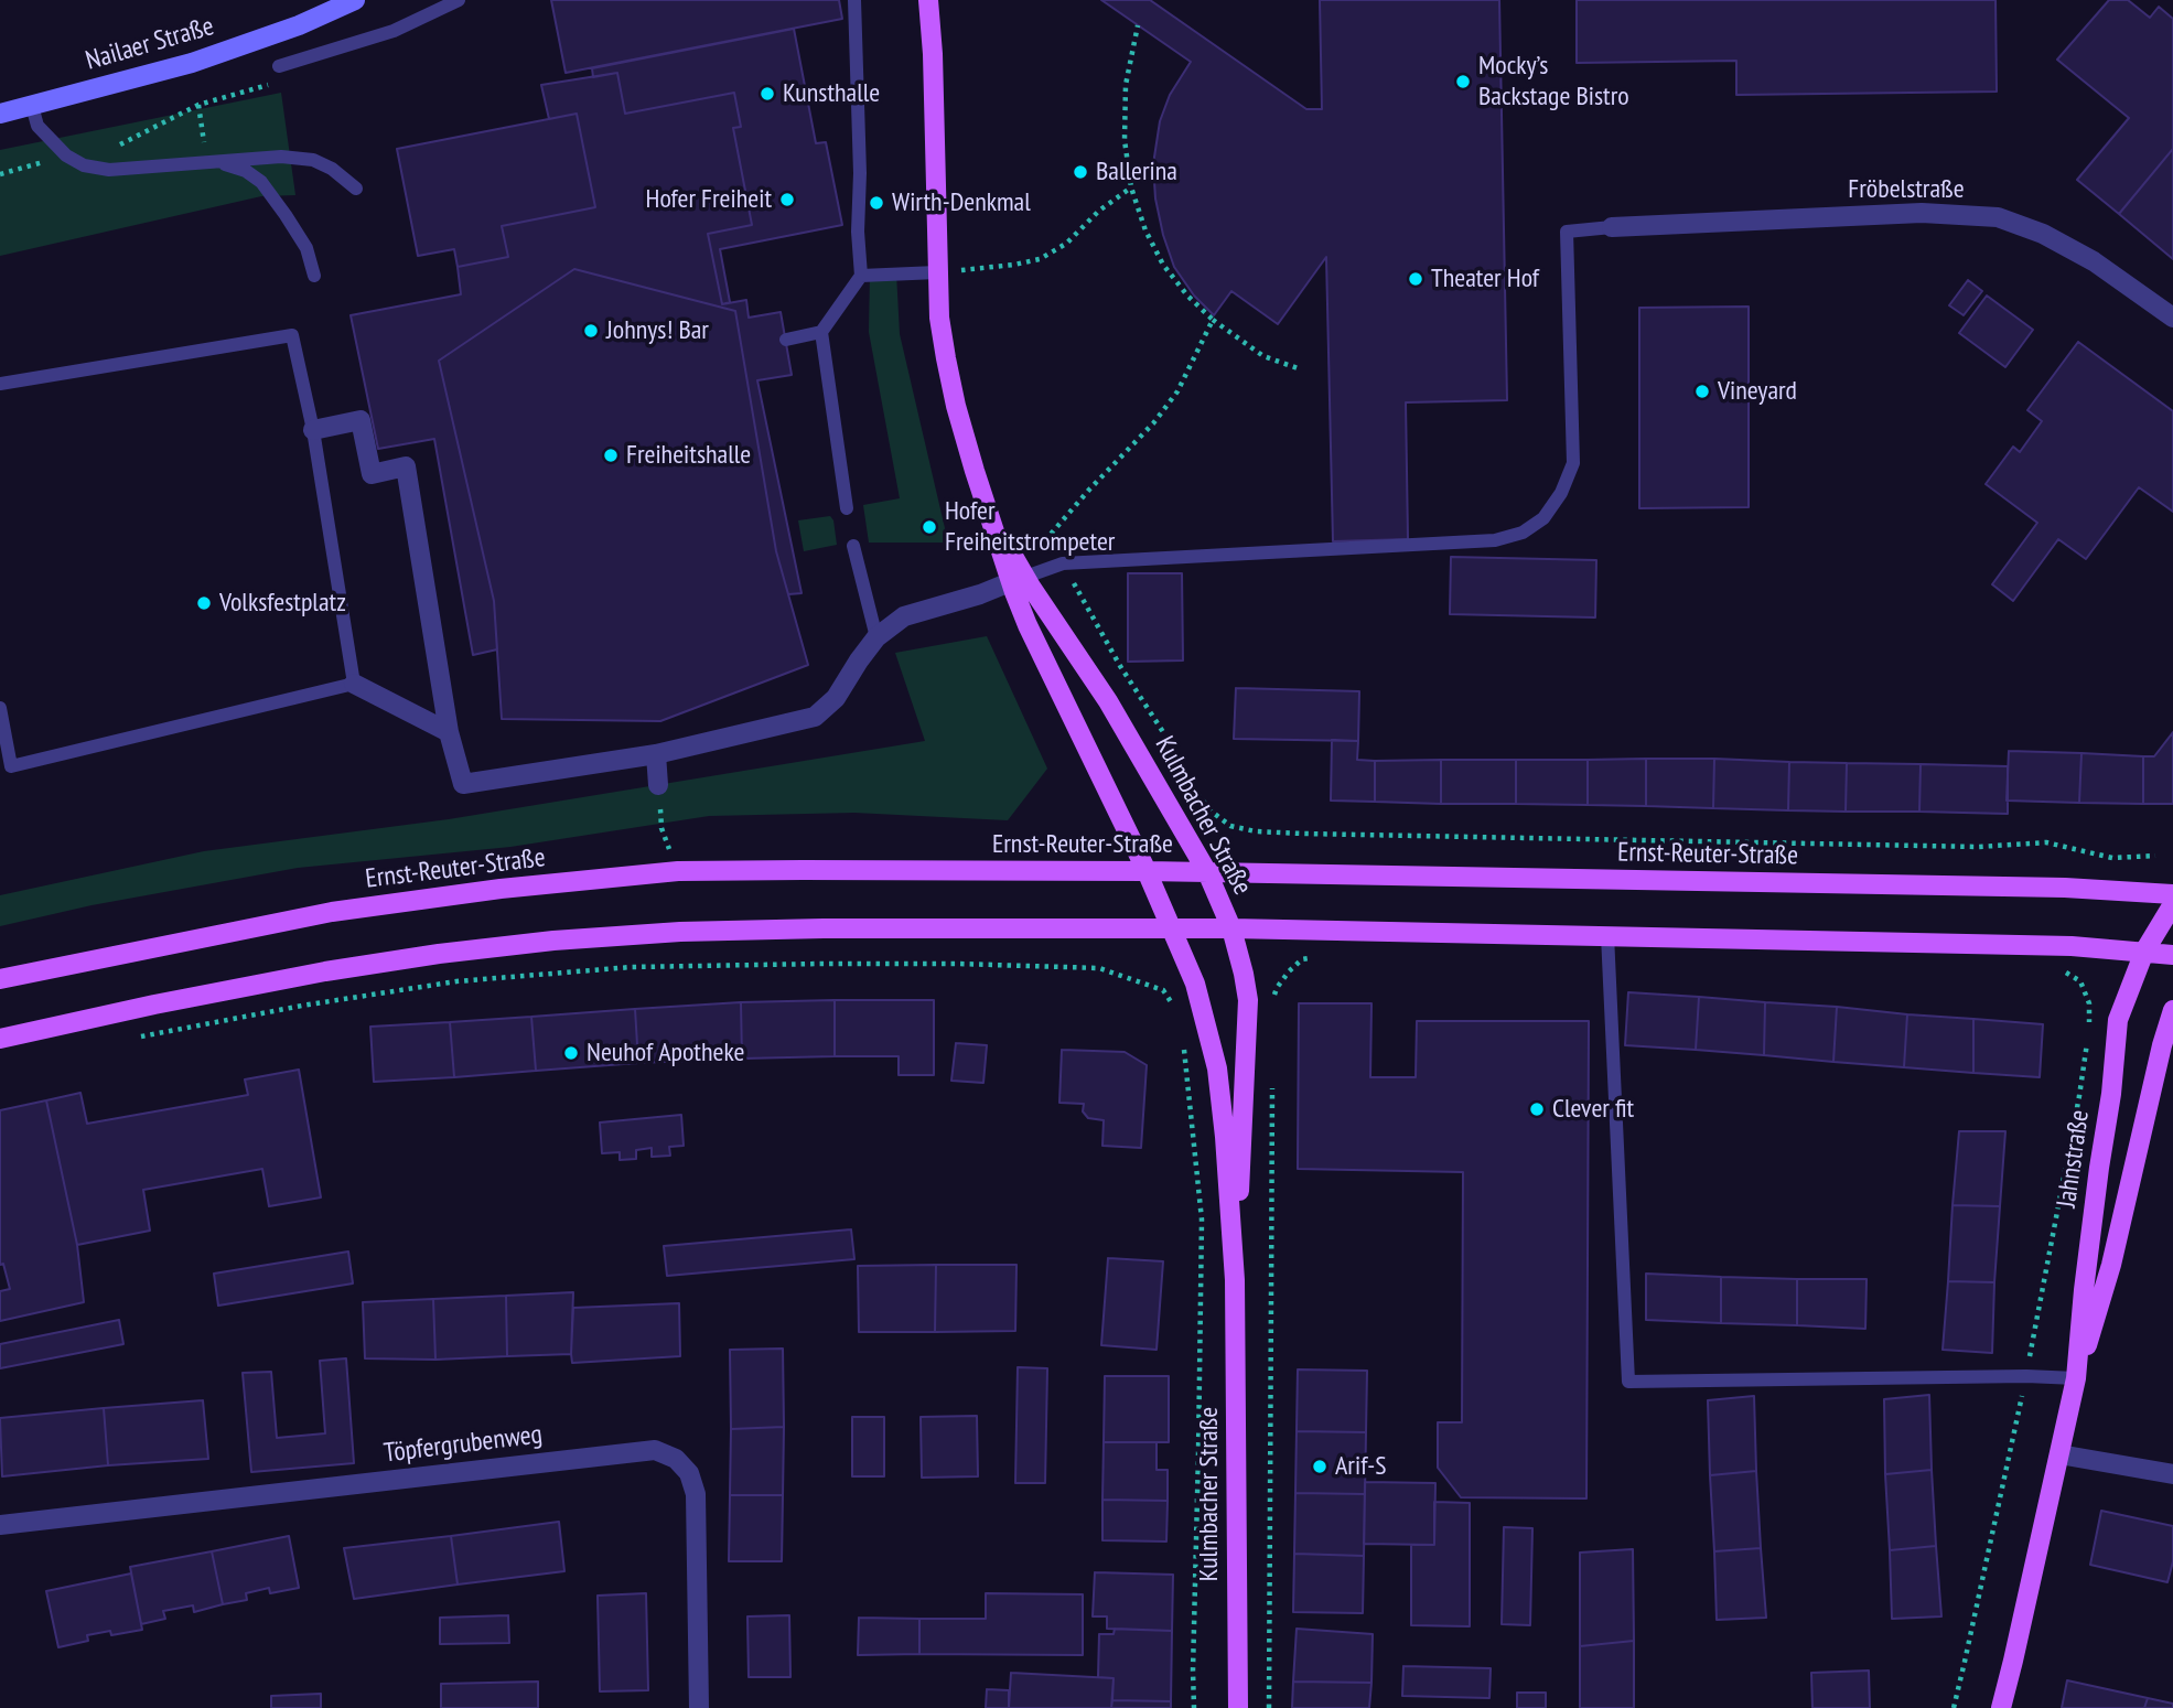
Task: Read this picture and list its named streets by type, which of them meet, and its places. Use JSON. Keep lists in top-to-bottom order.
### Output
{
  "streets": {
    "main road": ["Kulmbacher Straße", "Ernst-Reuter-Straße", "Jahnstraße"],
    "street": ["Nailaer Straße", "Fröbelstraße", "Töpfergrubenweg"]
  },
  "crossings": [
    ["Kulmbacher Straße", "Ernst-Reuter-Straße"]
  ],
  "places": [
    "Mocky’s Backstage Bistro",
    "Kunsthalle",
    "Ballerina",
    "Hofer Freiheit",
    "Wirth-Denkmal",
    "Theater Hof",
    "Johnys! Bar",
    "Vineyard",
    "Freiheitshalle",
    "Hofer Freiheitstrompeter",
    "Volksfestplatz",
    "Neuhof Apotheke",
    "Clever fit",
    "Arif-S"
  ]
}
